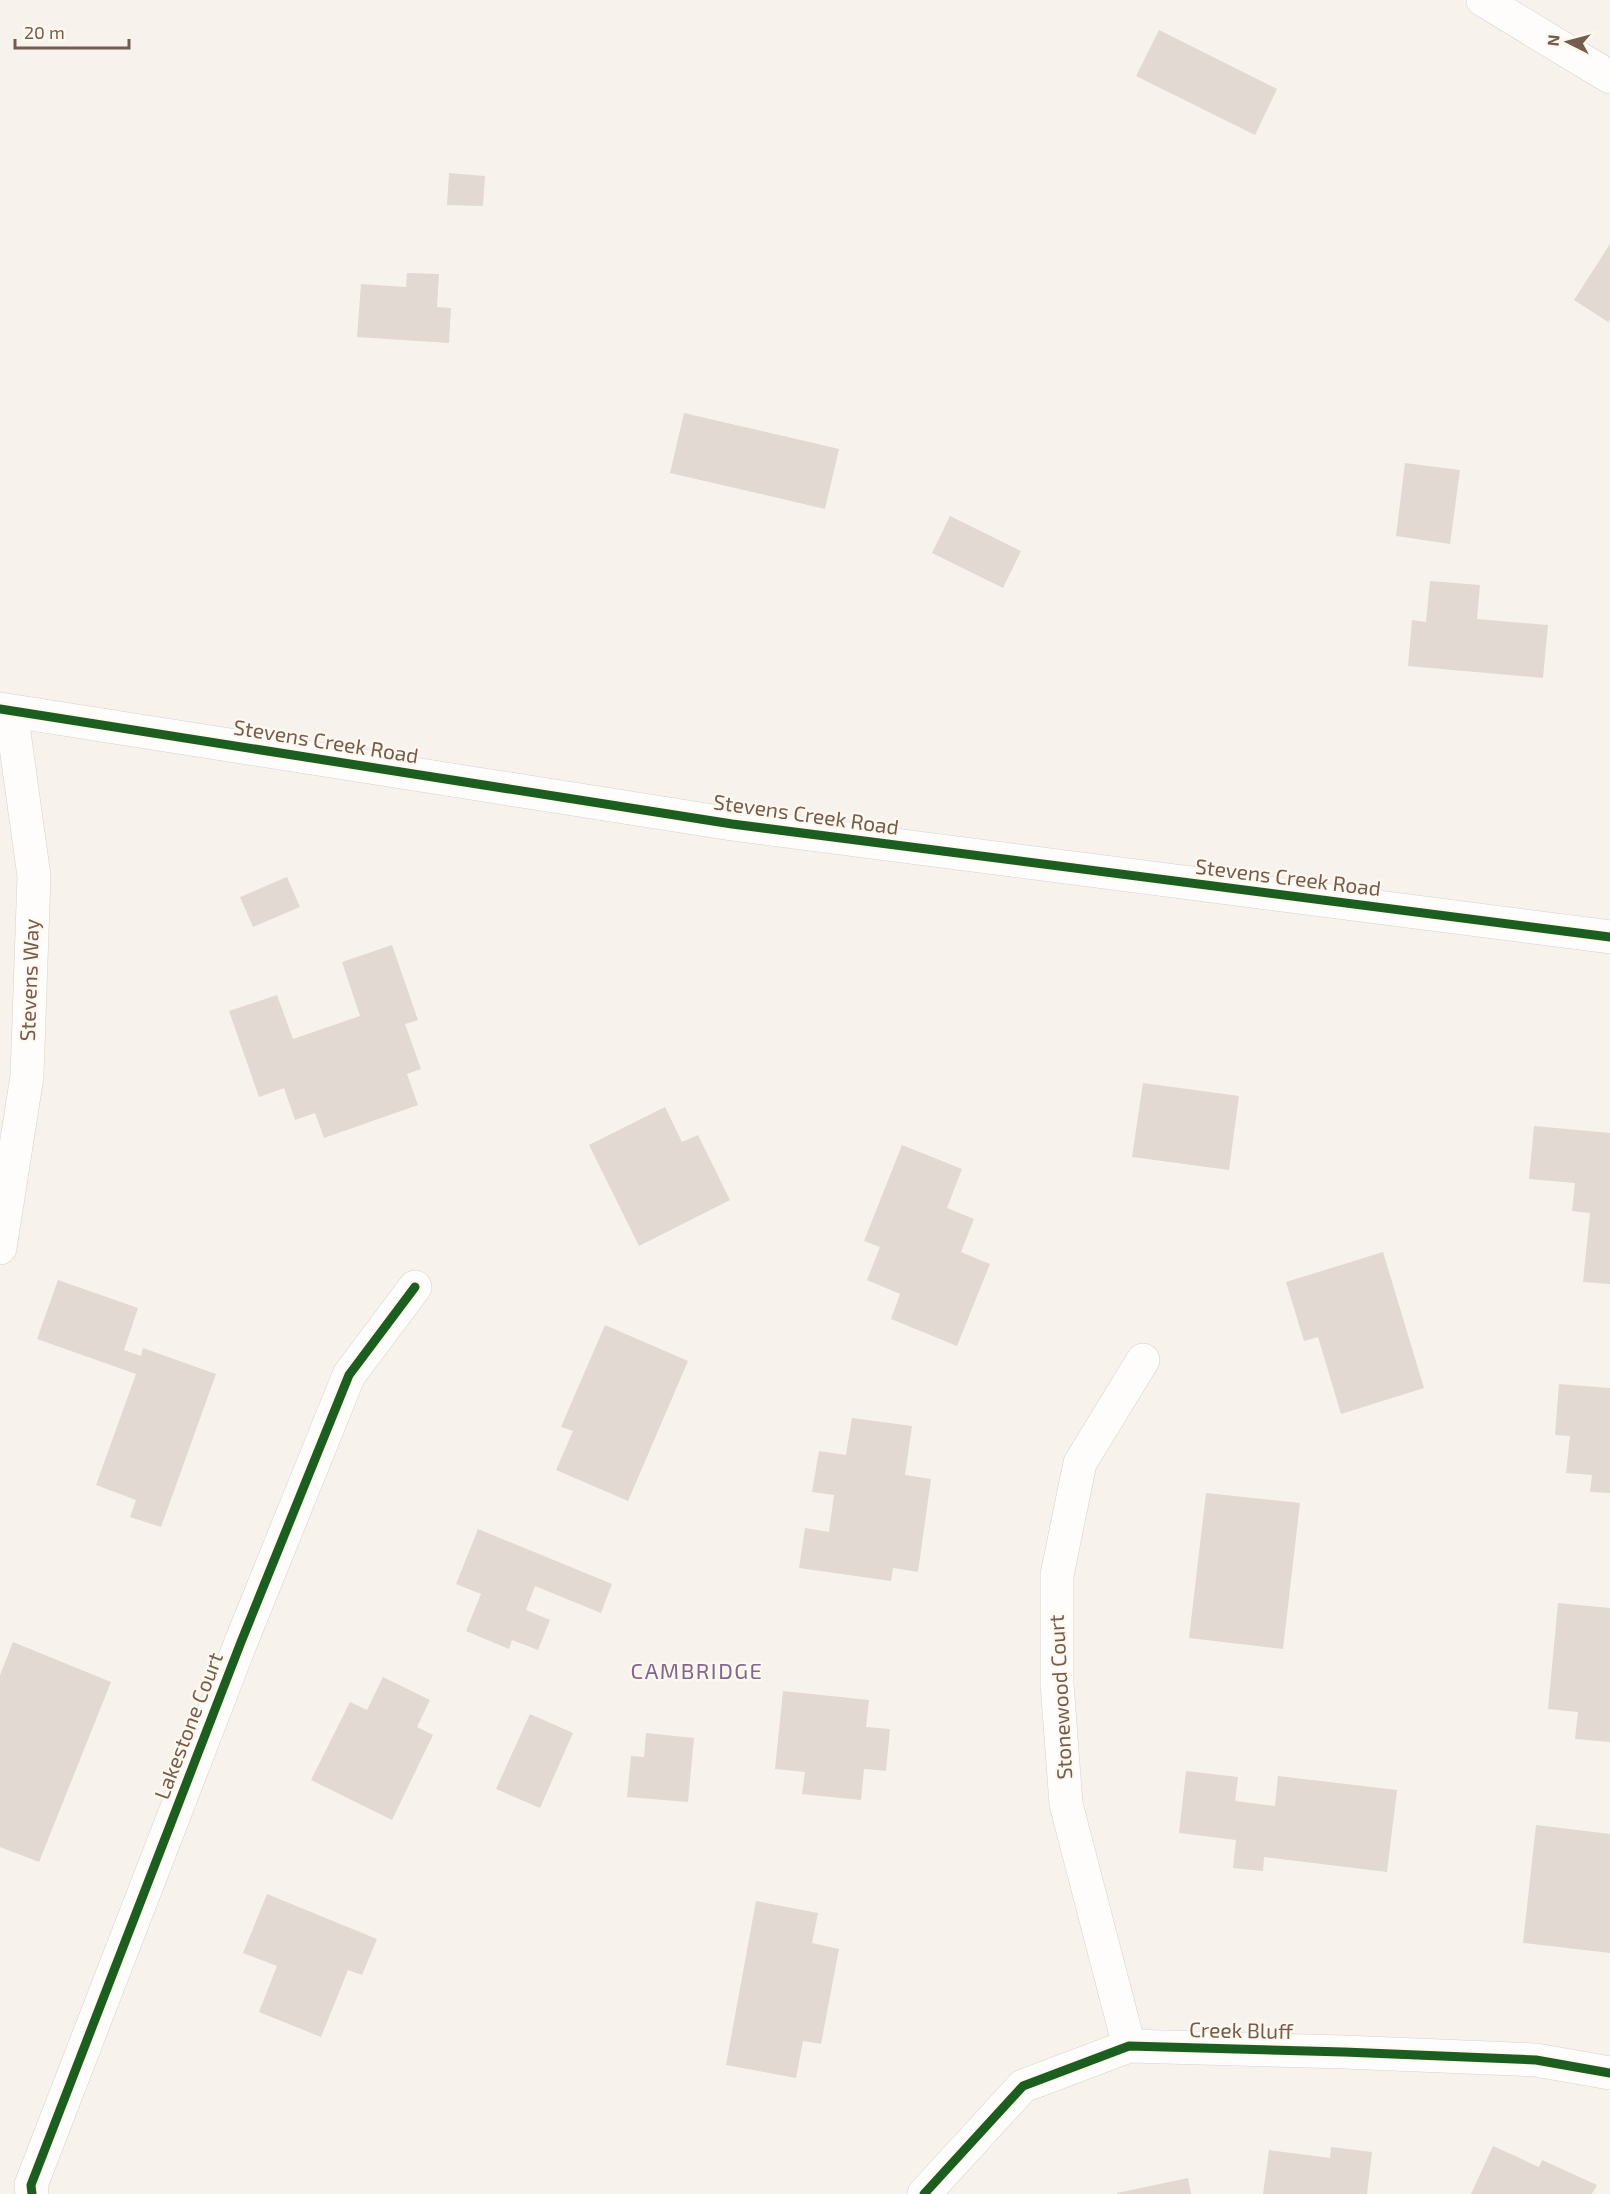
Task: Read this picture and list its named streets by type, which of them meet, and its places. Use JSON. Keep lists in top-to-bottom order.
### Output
{
  "streets": {
    "street": [
      "Stevens Creek Road",
      "Stevens Way",
      "Stonewood Court",
      "Lakestone Court",
      "Creek Bluff"
    ]
  },
  "crossings": [
    ["Stevens Creek Road", "Stevens Way"],
    ["Stonewood Court", "Creek Bluff"]
  ],
  "districts": ["CAMBRIDGE"],
  "scale_bar": "20 m",
  "north": "left"
}
